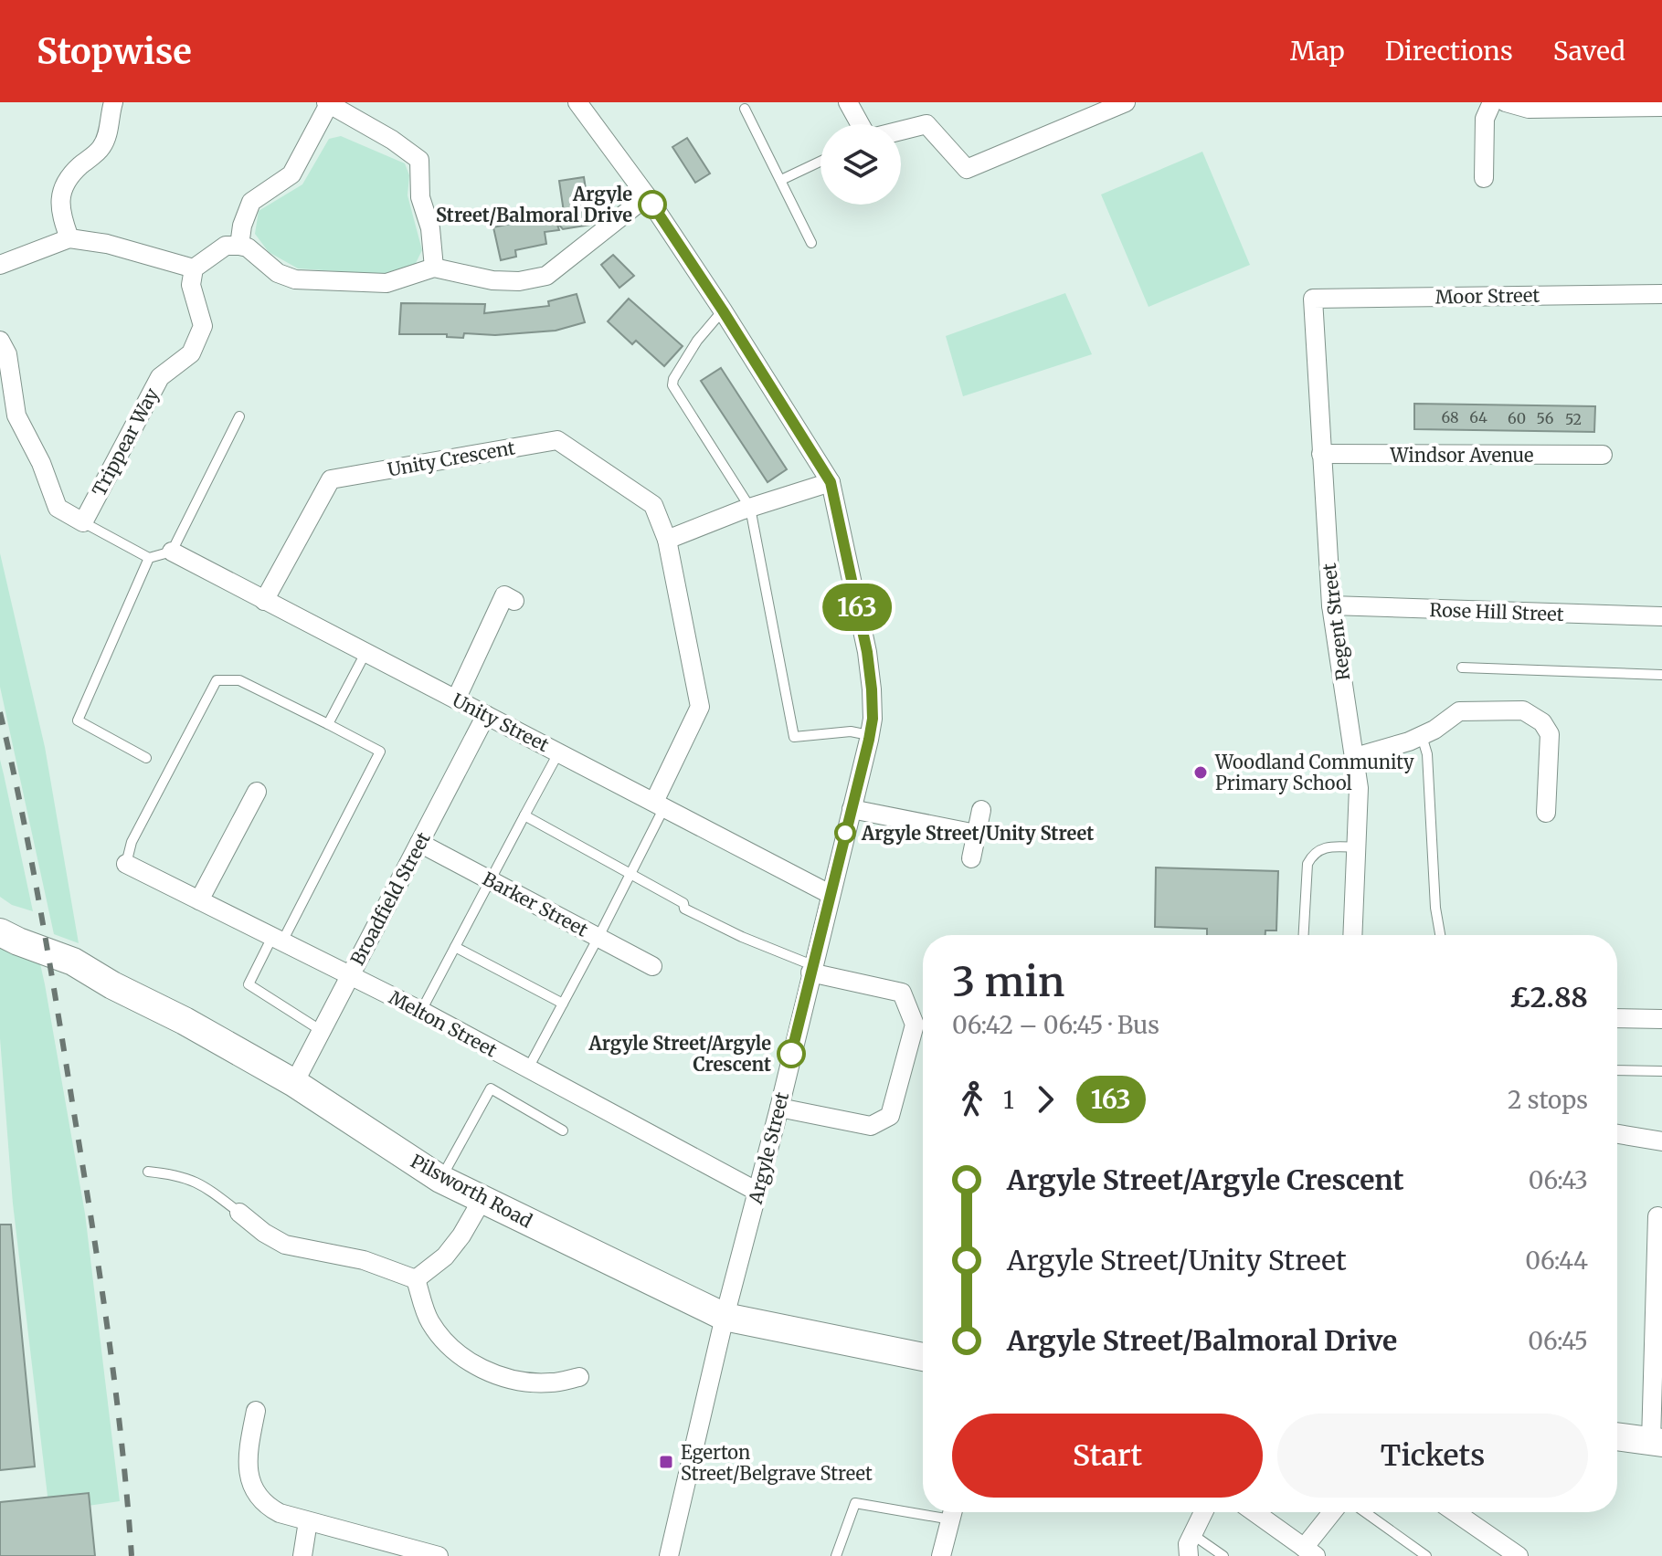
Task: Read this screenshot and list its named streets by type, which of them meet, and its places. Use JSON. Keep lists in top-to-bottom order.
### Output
{
  "streets": {
    "street": [
      "Moor Street",
      "Trippear Way",
      "Windsor Avenue",
      "Unity Crescent",
      "Rose Hill Street",
      "Regent Street",
      "Unity Street",
      "Broadfield Street",
      "Barker Street",
      "Melton Street",
      "Argyle Street",
      "Pilsworth Road"
    ]
  },
  "crossings": [
    ["Moor Street", "Regent Street"],
    ["Windsor Avenue", "Regent Street"],
    ["Unity Crescent", "Unity Street"],
    ["Rose Hill Street", "Regent Street"],
    ["Unity Street", "Broadfield Street"],
    ["Unity Street", "Argyle Street"],
    ["Broadfield Street", "Barker Street"],
    ["Broadfield Street", "Melton Street"],
    ["Broadfield Street", "Pilsworth Road"],
    ["Melton Street", "Argyle Street"],
    ["Argyle Street", "Pilsworth Road"]
  ],
  "places": {
    "other": [
      "Argyle Street/Balmoral Drive",
      "Woodland Community Primary School",
      "Argyle Street/Unity Street",
      "Argyle Street/Argyle Crescent"
    ],
    "transit": ["Egerton Street/Belgrave Street"]
  },
  "lines": ["bus line 163"],
  "house_numbers": [
    "68",
    "64",
    "60",
    "56",
    "52"
  ],
  "page": {
    "header": "Stopwise",
    "nav": ["Map", "Directions", "Saved"],
    "on_map": "163",
    "heading": ["3 min", "06:42 – 06:45 · Bus", "£2.88"],
    "legs": ["1", "163", "2 stops"],
    "list": [
      {
        "name": "Argyle Street/Argyle Crescent",
        "value": "06:43"
      },
      {
        "name": "Argyle Street/Unity Street",
        "value": "06:44"
      },
      {
        "name": "Argyle Street/Balmoral Drive",
        "value": "06:45"
      }
    ],
    "buttons": ["Start", "Tickets"]
  }
}
